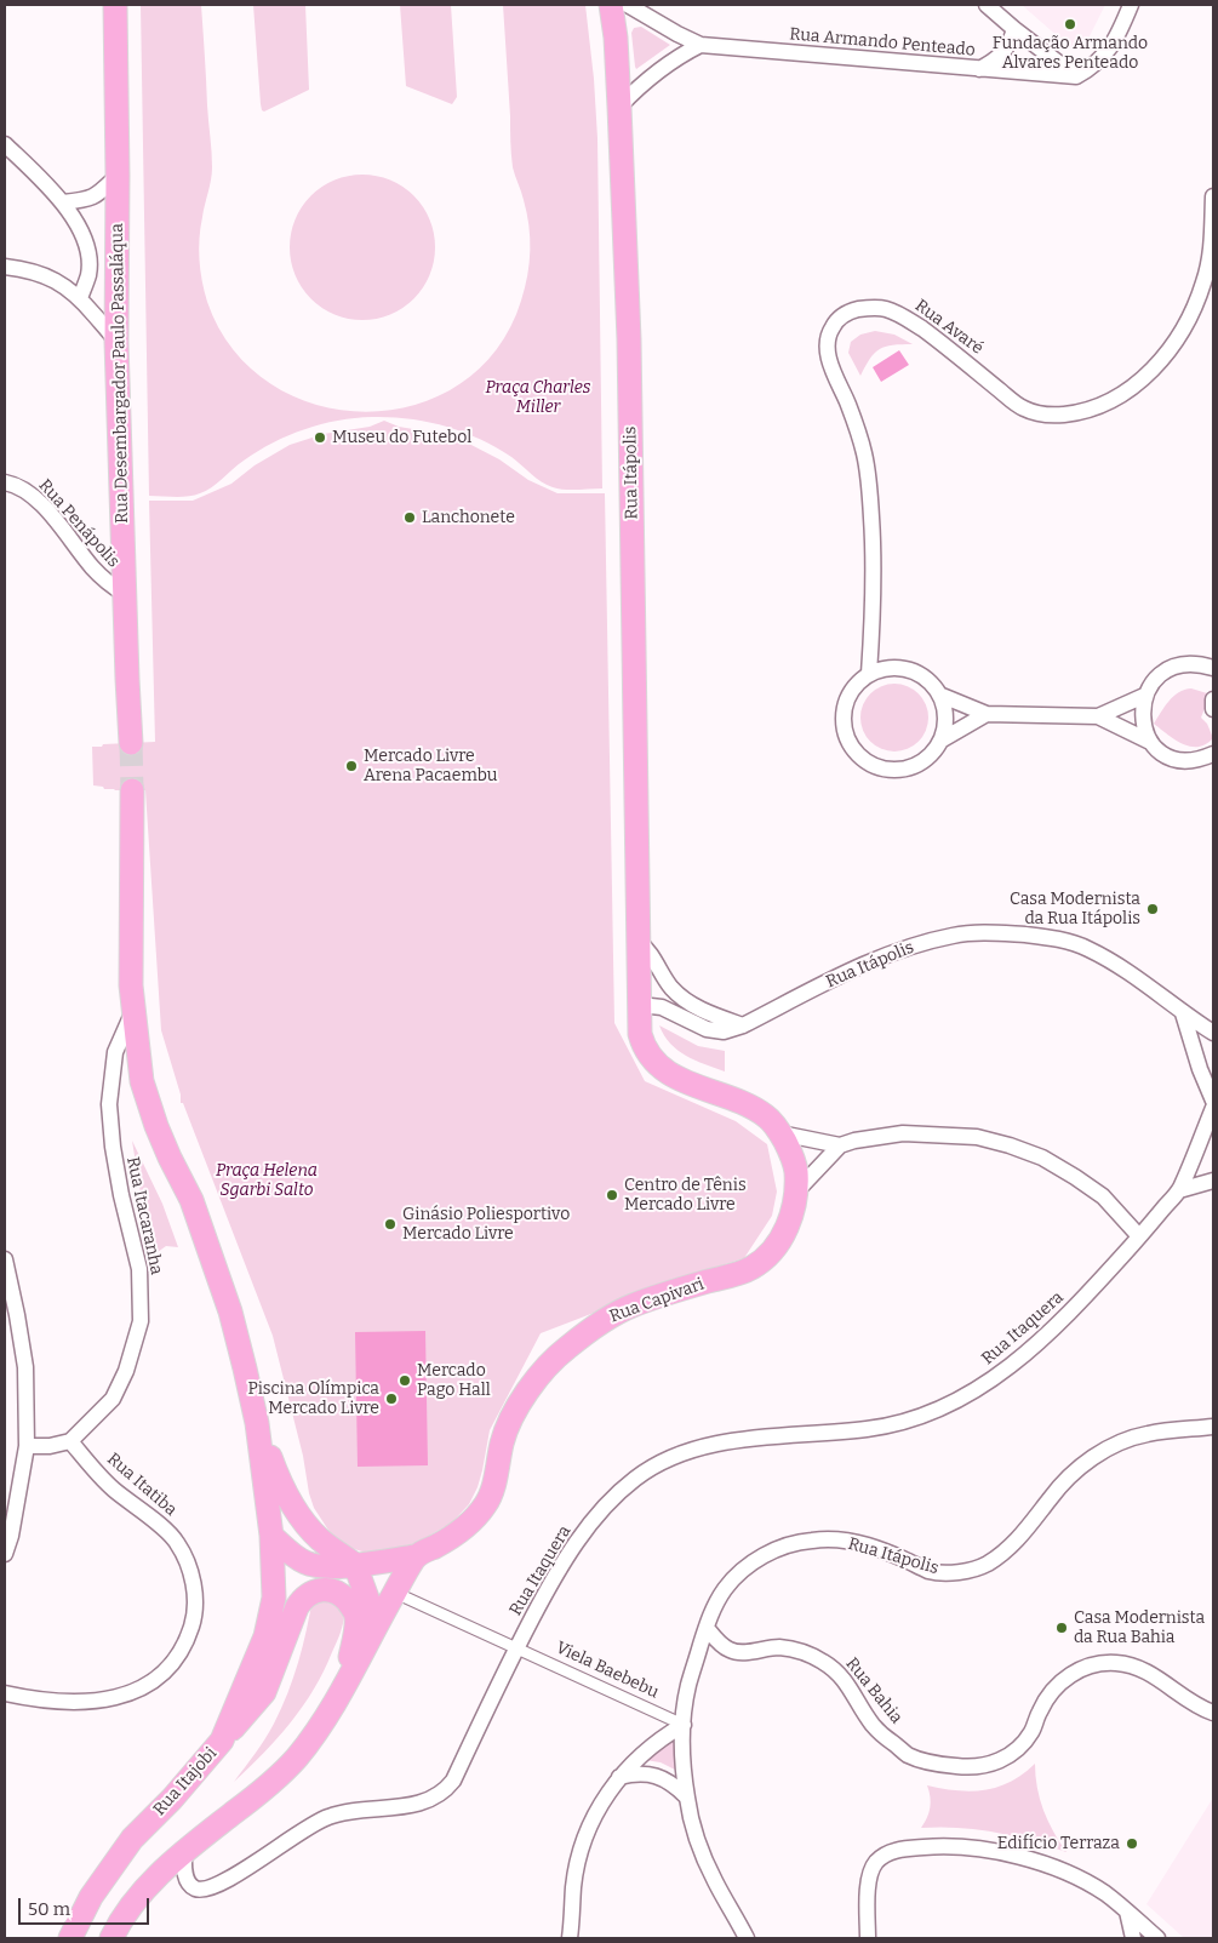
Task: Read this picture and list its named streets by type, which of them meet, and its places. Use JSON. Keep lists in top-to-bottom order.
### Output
{
  "streets": {
    "main road": [
      "Rua Desembargador Paulo Passaláqua",
      "Rua Itápolis",
      "Rua Capivari",
      "Rua Itajobi"
    ],
    "street": [
      "Rua Armando Penteado",
      "Rua Avaré",
      "Rua Penápolis",
      "Rua Itacaranha",
      "Rua Itaquera",
      "Rua Itatiba",
      "Viela Baebebu",
      "Rua Bahia"
    ]
  },
  "crossings": [
    ["Rua Desembargador Paulo Passaláqua", "Rua Penápolis"],
    ["Rua Itápolis", "Rua Capivari"],
    ["Rua Itápolis", "Viela Baebebu"],
    ["Rua Itápolis", "Rua Bahia"],
    ["Rua Itacaranha", "Rua Itatiba"],
    ["Rua Itaquera", "Viela Baebebu"]
  ],
  "parks": ["Praça Charles Miller", "Praça Helena Sgarbi Salto"],
  "places": [
    "Fundação Armando Alvares Penteado",
    "Museu do Futebol",
    "Lanchonete",
    "Mercado Livre Arena Pacaembu",
    "Casa Modernista da Rua Itápolis",
    "Centro de Tênis Mercado Livre",
    "Ginásio Poliesportivo Mercado Livre",
    "Mercado Pago Hall",
    "Piscina Olímpica Mercado Livre",
    "Casa Modernista da Rua Bahia",
    "Edifício Terraza"
  ],
  "scale_bar": "50 m"
}
